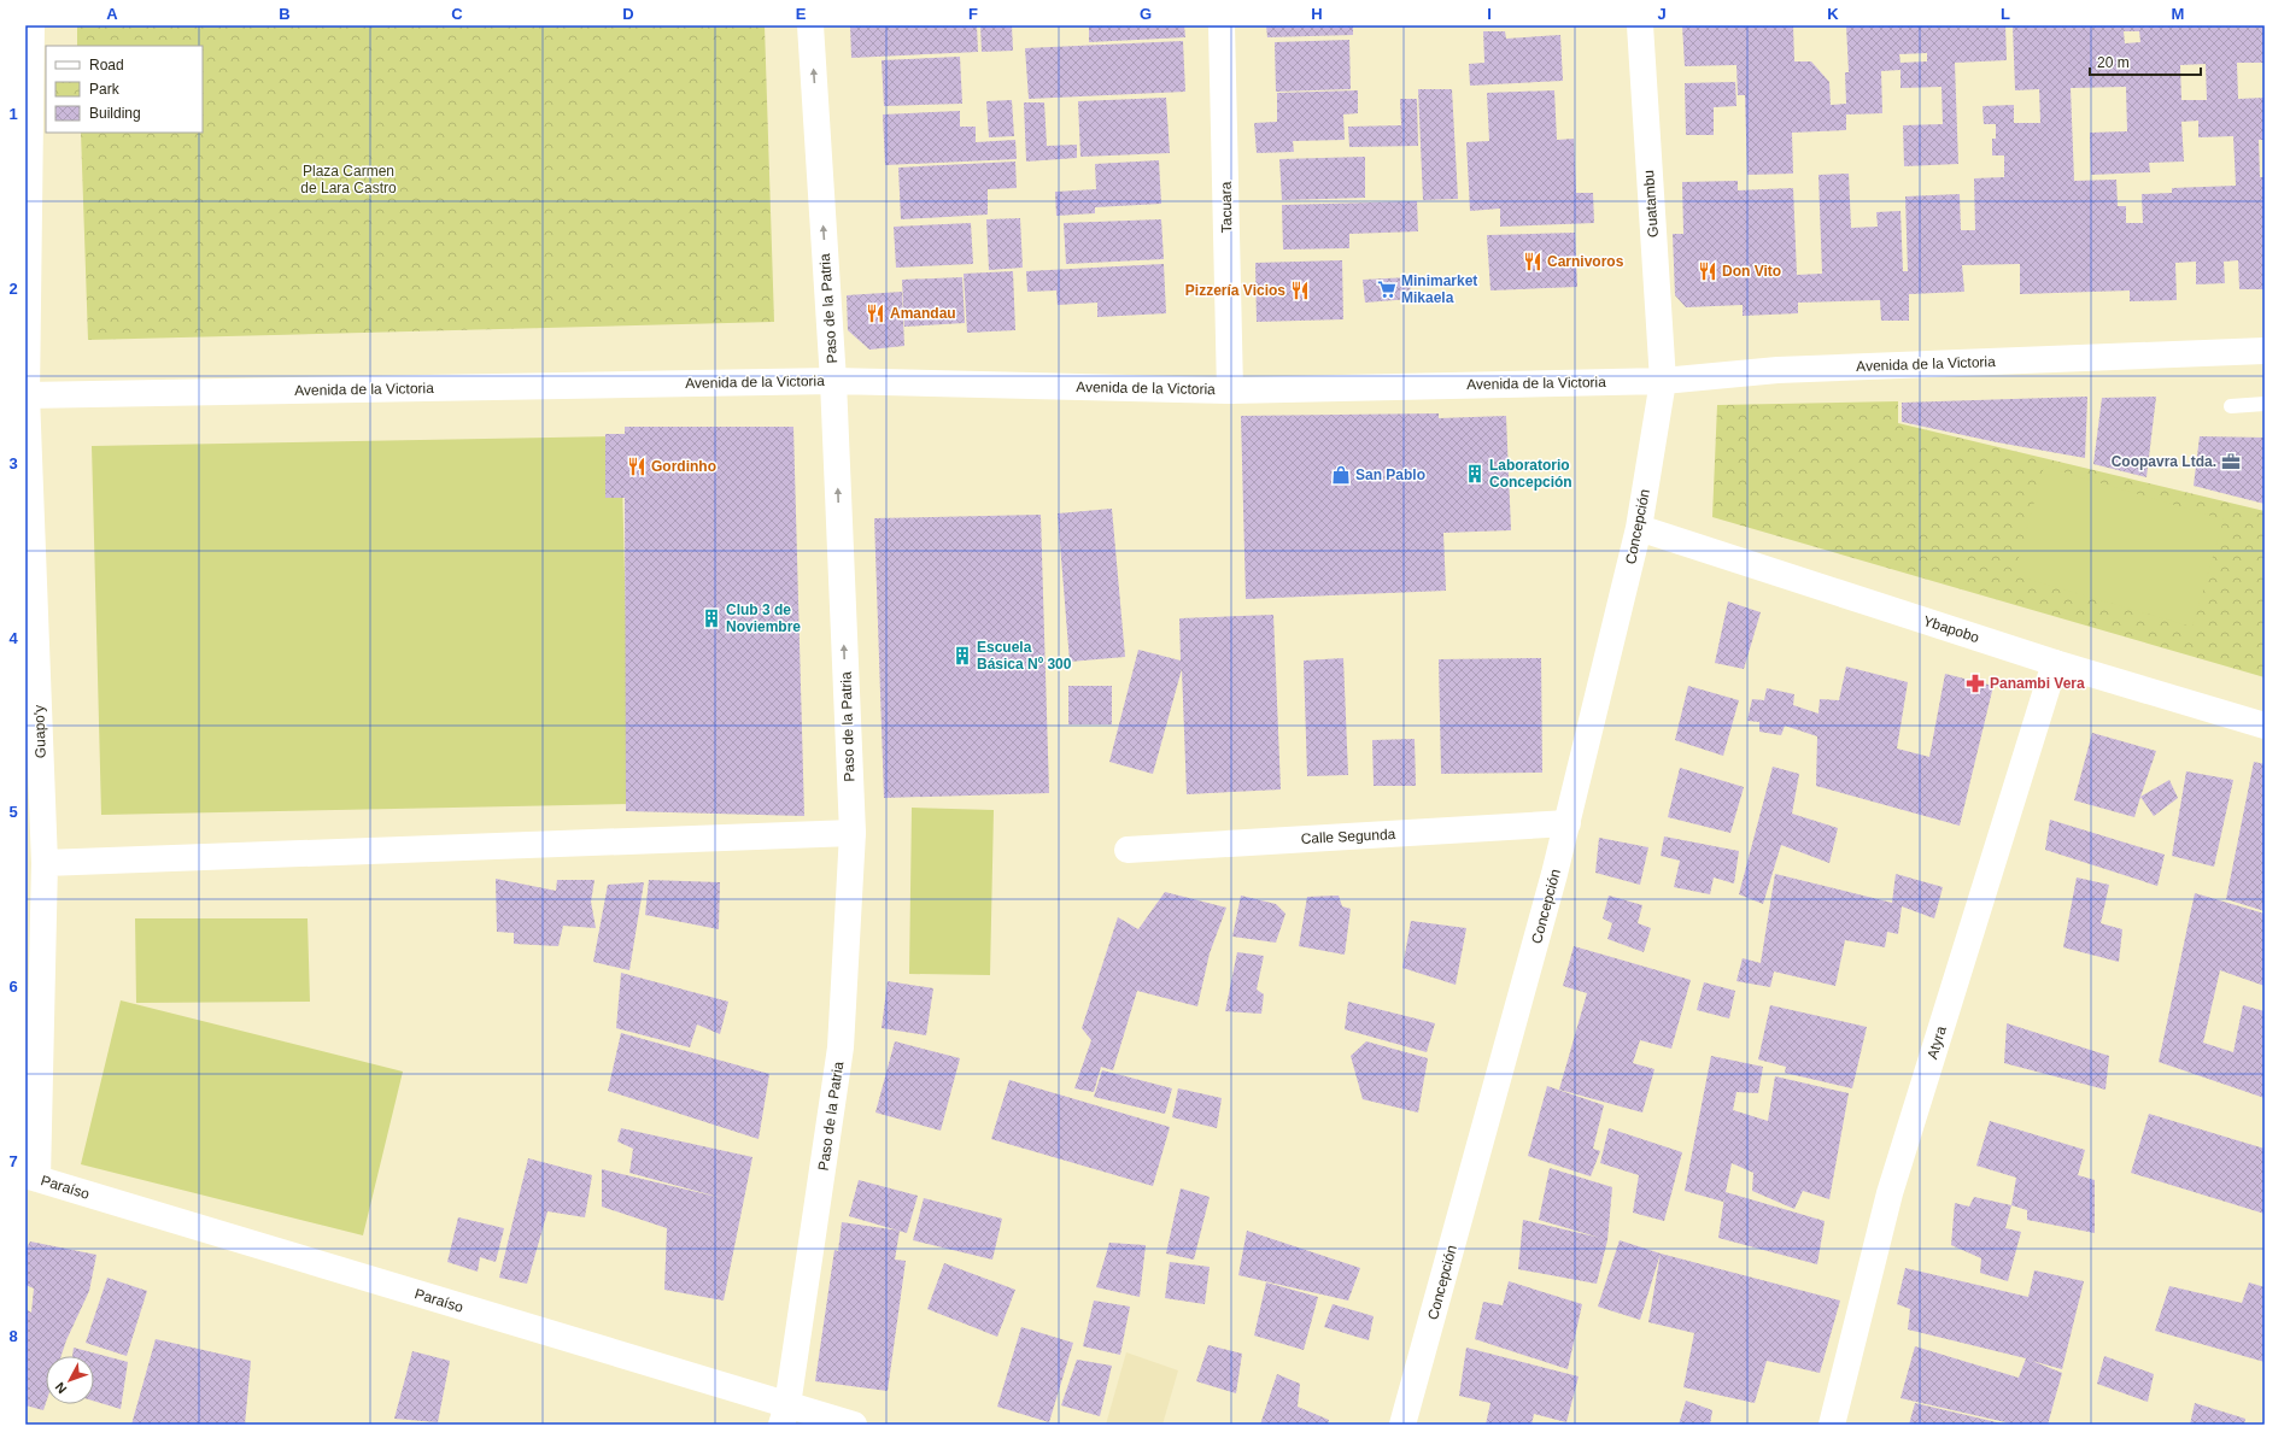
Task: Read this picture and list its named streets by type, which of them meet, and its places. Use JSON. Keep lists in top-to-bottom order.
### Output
{
  "streets": {
    "street": [
      "Guatambu",
      "Tacuara",
      "Paso de la Patria",
      "Avenida de la Victoria",
      "Concepción",
      "Ybapobo",
      "Guapo'y",
      "Calle Segunda",
      "Atyra",
      "Paraíso"
    ]
  },
  "crossings": [
    ["Guatambu", "Avenida de la Victoria"],
    ["Guatambu", "Concepción"],
    ["Tacuara", "Avenida de la Victoria"],
    ["Paso de la Patria", "Avenida de la Victoria"],
    ["Paso de la Patria", "Paraíso"],
    ["Avenida de la Victoria", "Concepción"],
    ["Avenida de la Victoria", "Guapo'y"],
    ["Concepción", "Ybapobo"],
    ["Concepción", "Calle Segunda"],
    ["Ybapobo", "Atyra"],
    ["Guapo'y", "Paraíso"]
  ],
  "one_way": ["Paso de la Patria"],
  "parks": ["Plaza Carmen de Lara Castro"],
  "places": {
    "restaurant": [
      "Carnivoros",
      "Don Vito",
      "Pizzería Vicios",
      "Amandau",
      "Gordinho"
    ],
    "supermarket": ["Minimarket Mikaela"],
    "office": ["Coopavra Ltda."],
    "building": ["Laboratorio Concepción", "Club 3 de Noviembre", "Escuela Básica Nº 300"],
    "shop": ["San Pablo"],
    "pharmacy": ["Panambi Vera"]
  },
  "legend": ["Road", "Park", "Building"],
  "scale_bar": "20 m",
  "north": "bottom left",
  "grid": {
    "columns": [
      "A",
      "B",
      "C",
      "D",
      "E",
      "F",
      "G",
      "H",
      "I",
      "J",
      "K",
      "L",
      "M"
    ],
    "rows": [
      "1",
      "2",
      "3",
      "4",
      "5",
      "6",
      "7",
      "8"
    ]
  }
}
